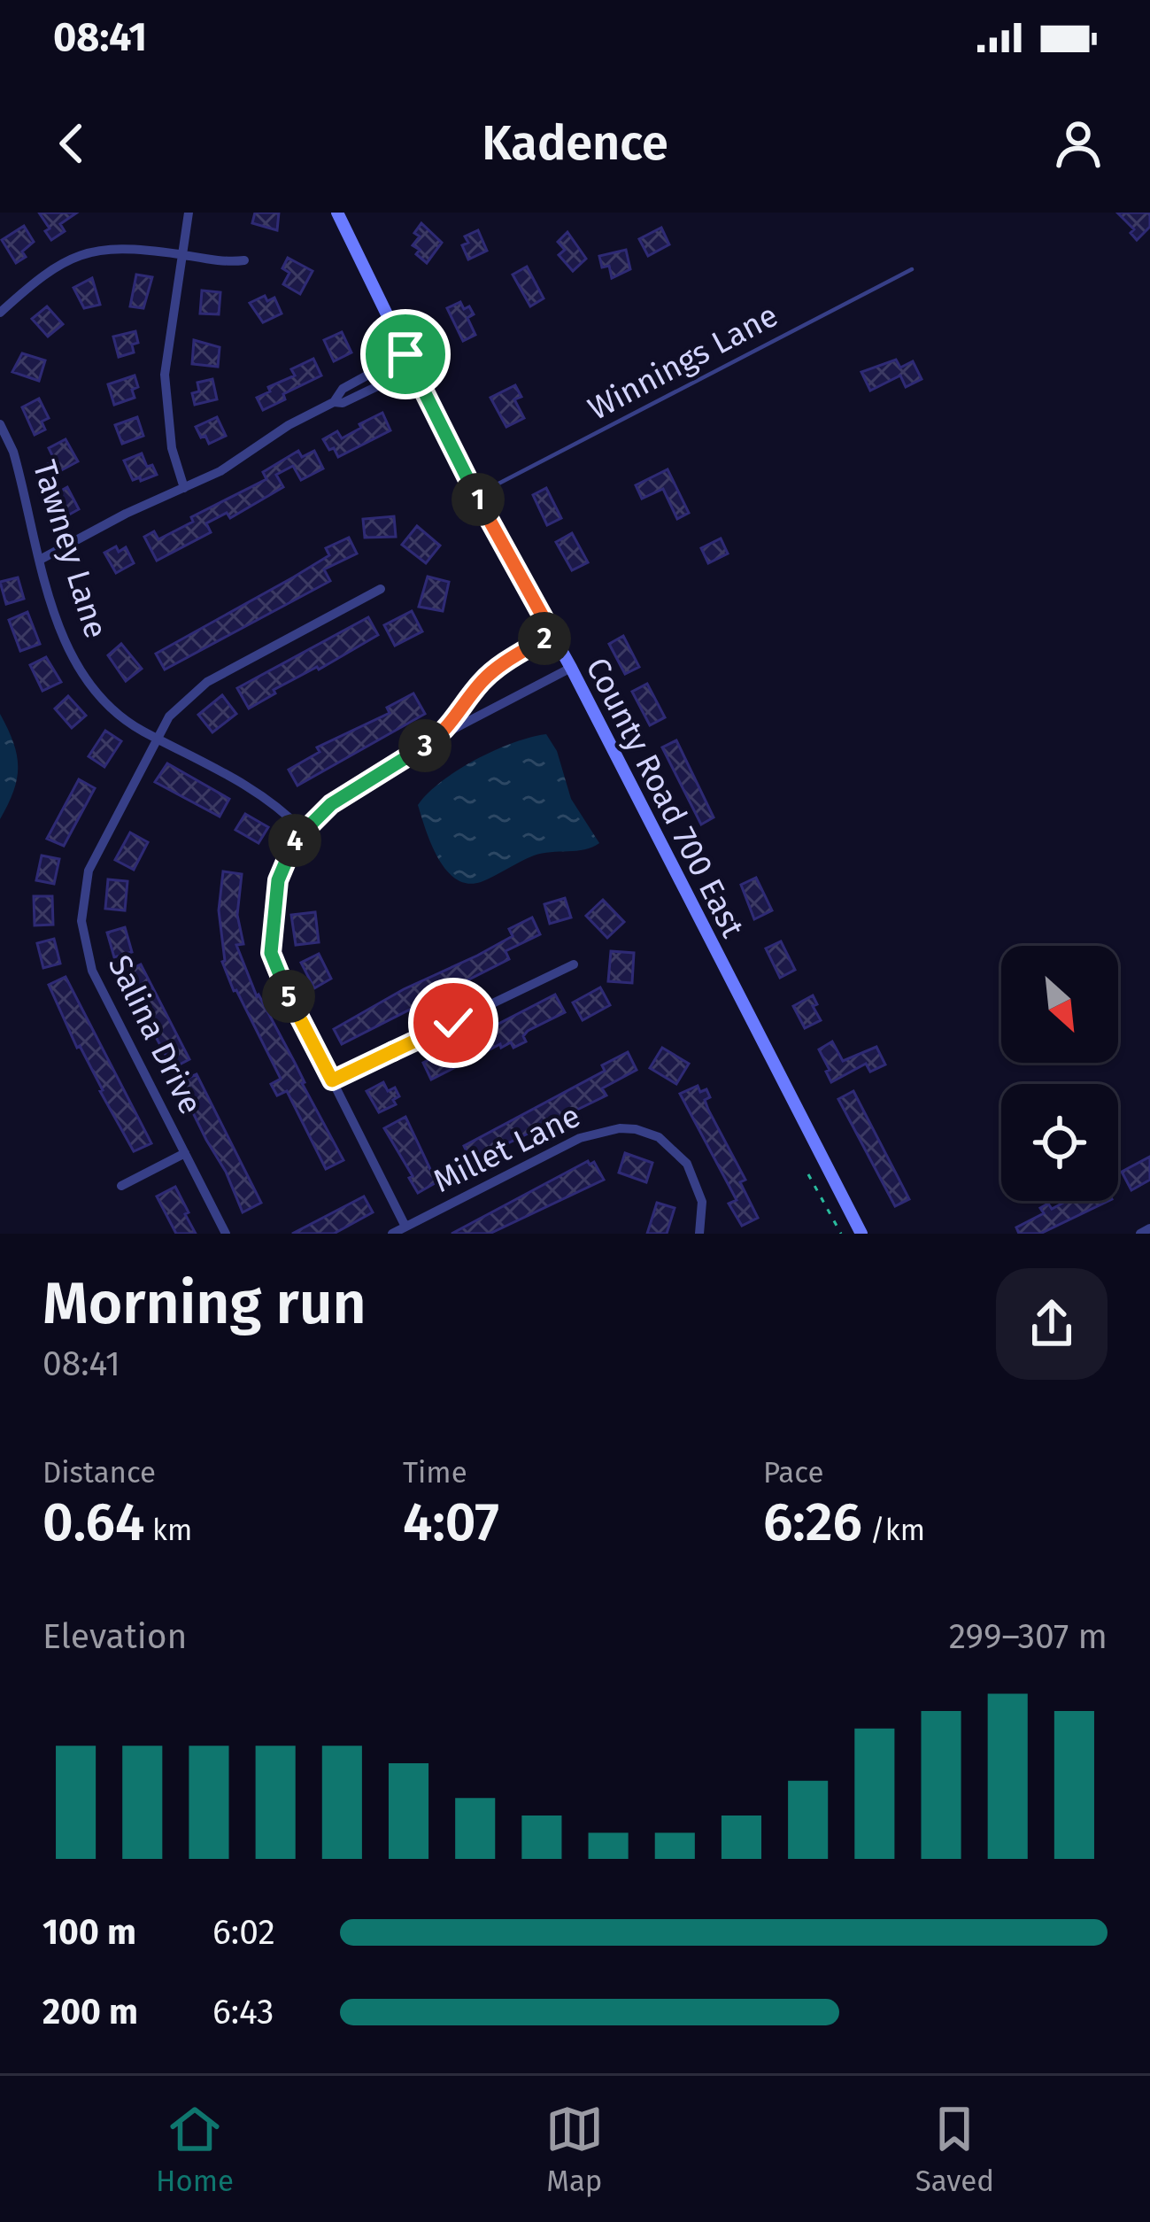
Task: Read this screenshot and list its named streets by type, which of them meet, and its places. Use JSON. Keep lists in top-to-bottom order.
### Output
{
  "streets": {
    "main road": ["County Road 700 East"],
    "street": ["Tawney Lane", "Salina Drive", "Millet Lane"],
    "lane": ["Winnings Lane"]
  },
  "crossings": [
    ["Winnings Lane", "County Road 700 East"],
    ["Tawney Lane", "Salina Drive"]
  ],
  "north": "bottom right",
  "page": {
    "status": "08:41",
    "header": "Kadence",
    "pins": [
      "1",
      "2",
      "3",
      "4",
      "5"
    ],
    "heading": ["Morning run", "08:41"],
    "stats": [
      ["Distance", "0.64 km"],
      ["Time", "4:07"],
      ["Pace", "6:26 /km"]
    ],
    "chart": ["Elevation", "299–307 m"],
    "list": [
      {
        "name": "100 m",
        "note": "6:02"
      },
      {
        "name": "200 m",
        "note": "6:43"
      }
    ],
    "tabs": ["Home", "Map", "Saved"]
  }
}
